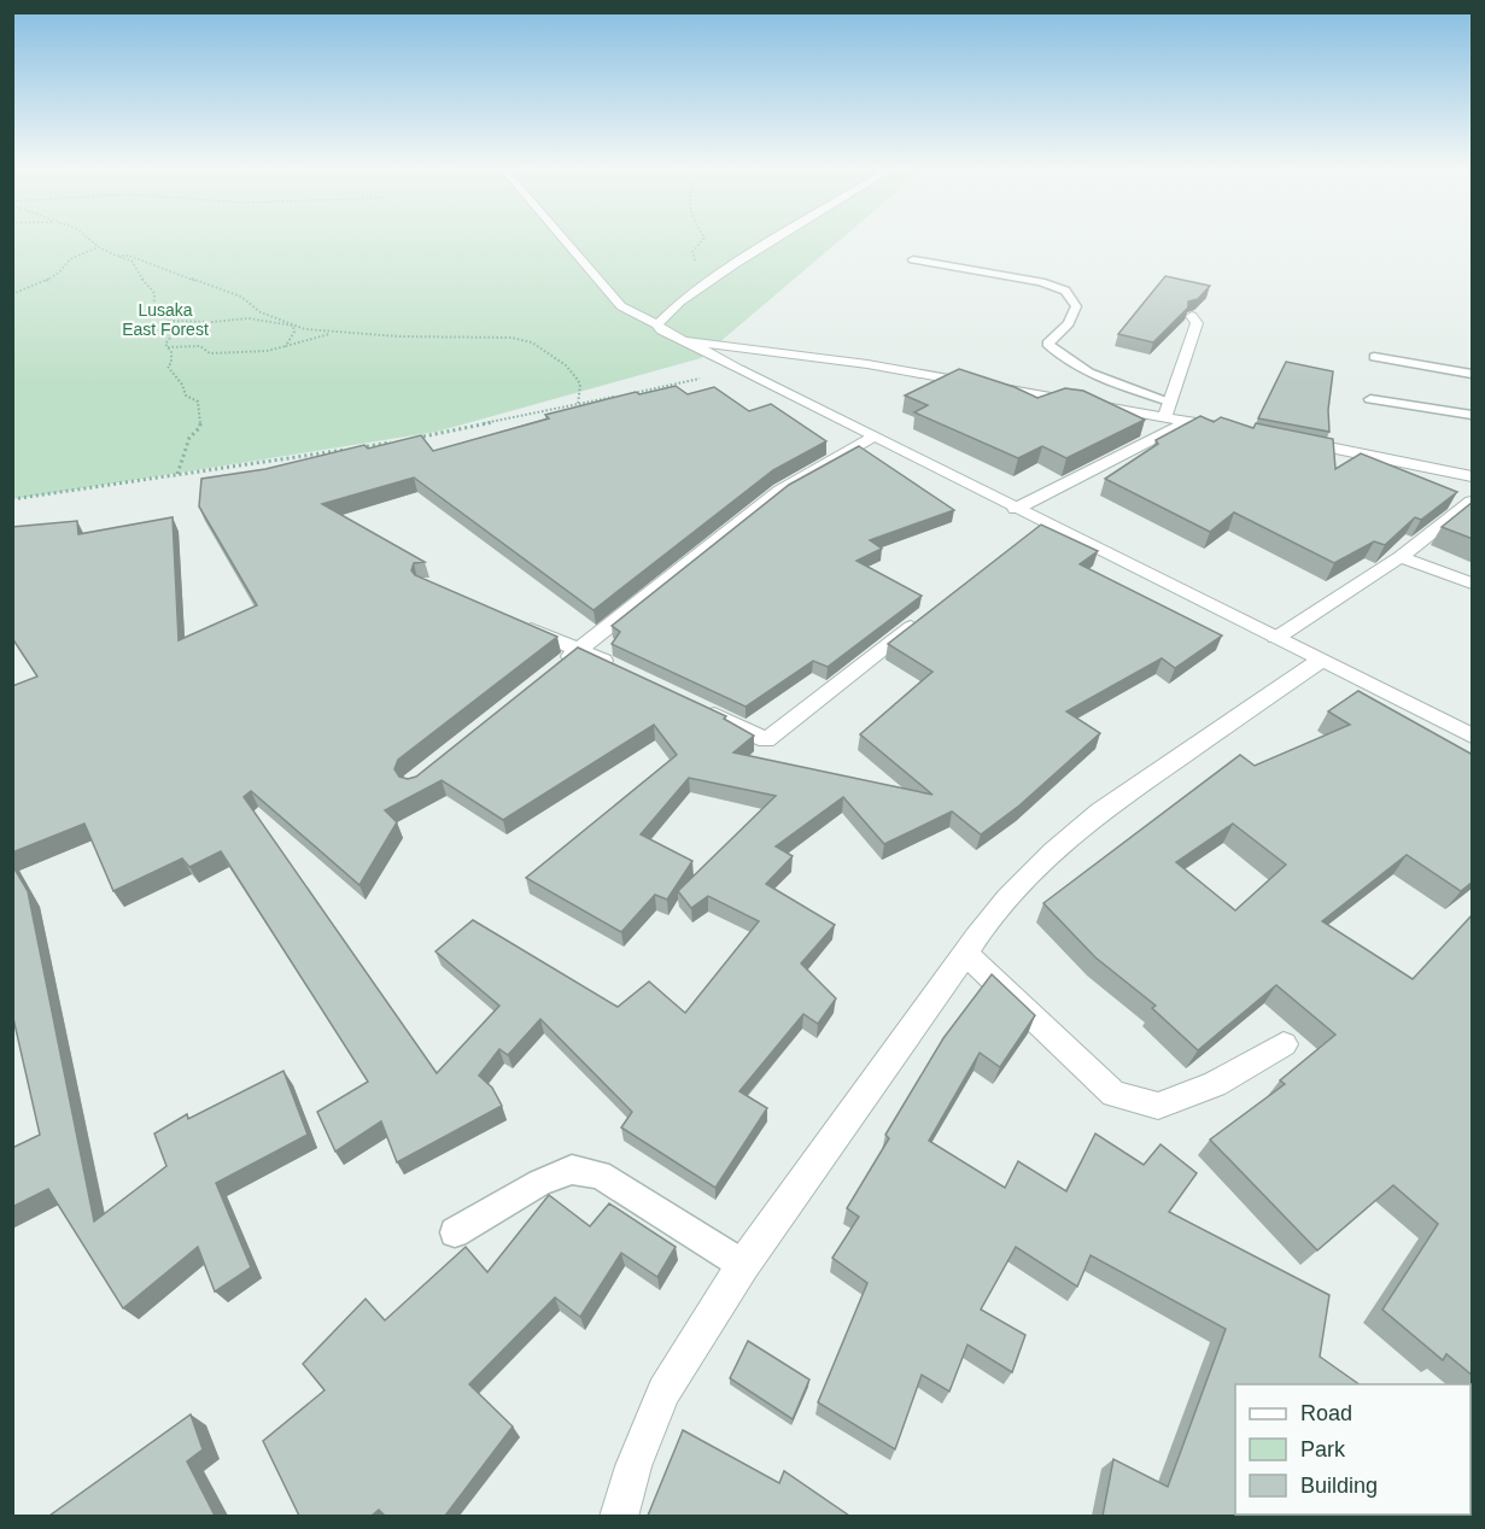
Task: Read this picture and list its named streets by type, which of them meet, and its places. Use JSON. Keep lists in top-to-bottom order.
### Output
{
  "parks": ["Lusaka East Forest"],
  "legend": ["Road", "Park", "Building"]
}
